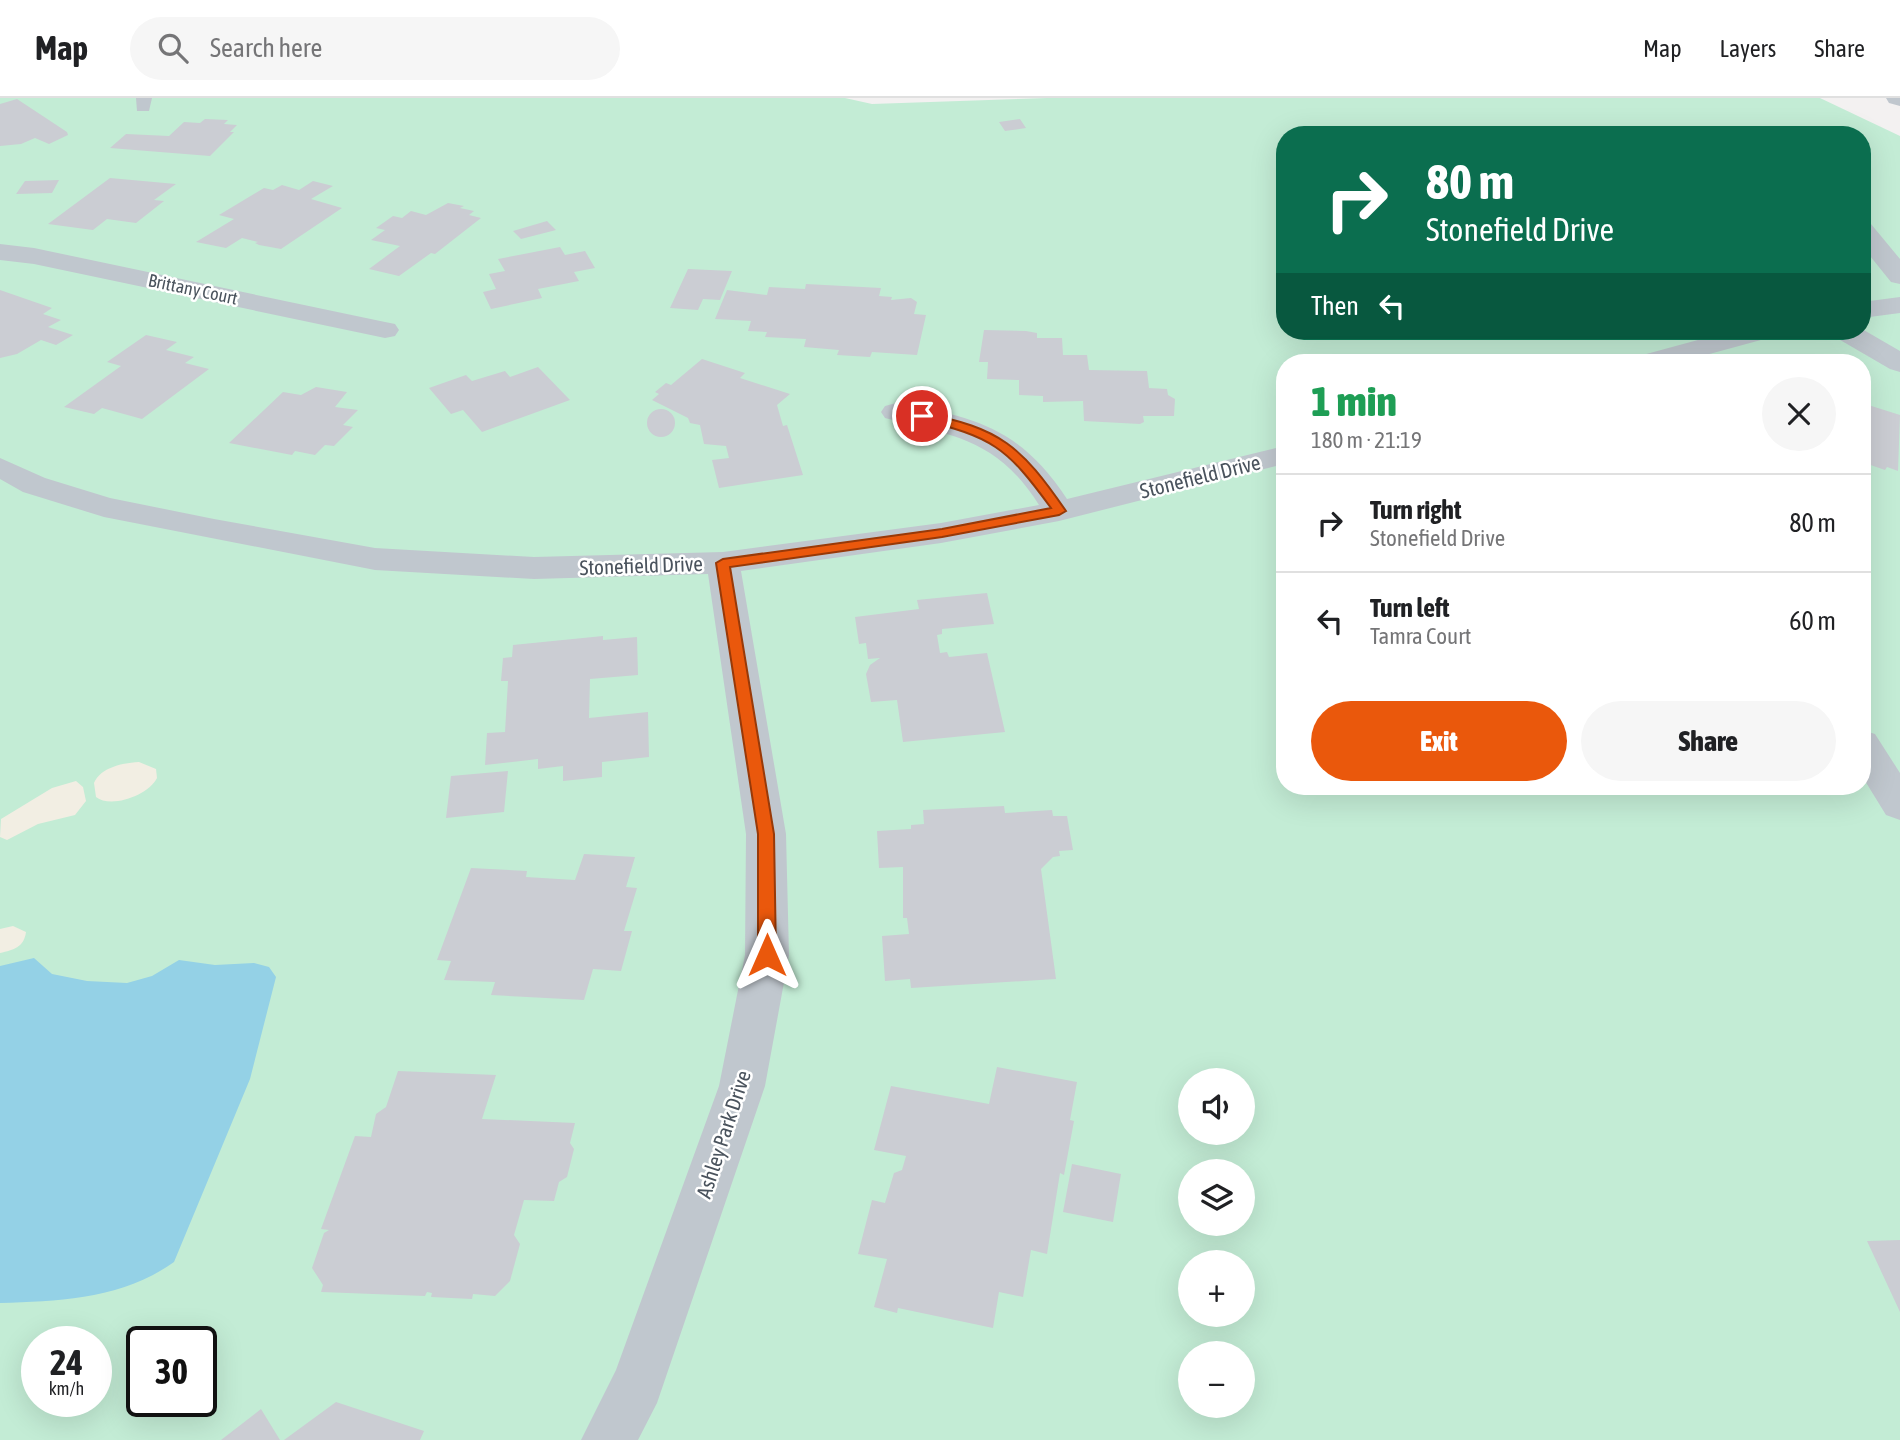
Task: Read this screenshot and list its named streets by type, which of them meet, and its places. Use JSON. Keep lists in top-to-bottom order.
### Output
{
  "streets": {
    "street": ["Brittany Court", "Stonefield Drive", "Ashley Park Drive"]
  },
  "crossings": [
    ["Stonefield Drive", "Ashley Park Drive"]
  ],
  "page": {
    "header": "Map",
    "search": "Search here",
    "nav": ["Map", "Layers", "Share"],
    "turn": ["80 m", "Stonefield Drive"],
    "then": "Then",
    "heading": ["1 min", "180 m · 21:19"],
    "list": [
      {
        "name": "Turn right",
        "note": "Stonefield Drive",
        "value": "80 m"
      },
      {
        "name": "Turn left",
        "note": "Tamra Court",
        "value": "60 m"
      }
    ],
    "buttons": ["Exit", "Share"],
    "map_buttons": ["+", "−"],
    "speed": "24 km/h",
    "limit": "30"
  }
}
